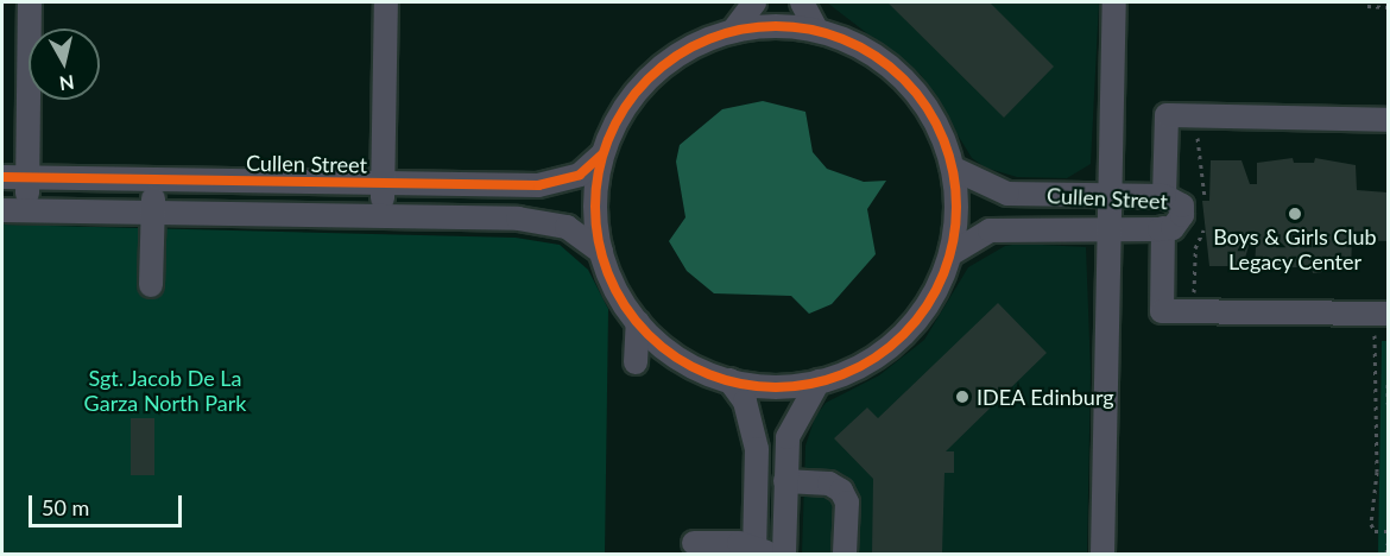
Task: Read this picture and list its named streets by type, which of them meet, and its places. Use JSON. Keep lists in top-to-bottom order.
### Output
{
  "streets": {
    "street": ["Cullen Street"]
  },
  "parks": ["Sgt. Jacob De La Garza North Park"],
  "places": ["Boys & Girls Club Legacy Center", "IDEA Edinburg"],
  "scale_bar": "50 m",
  "north": "bottom"
}
